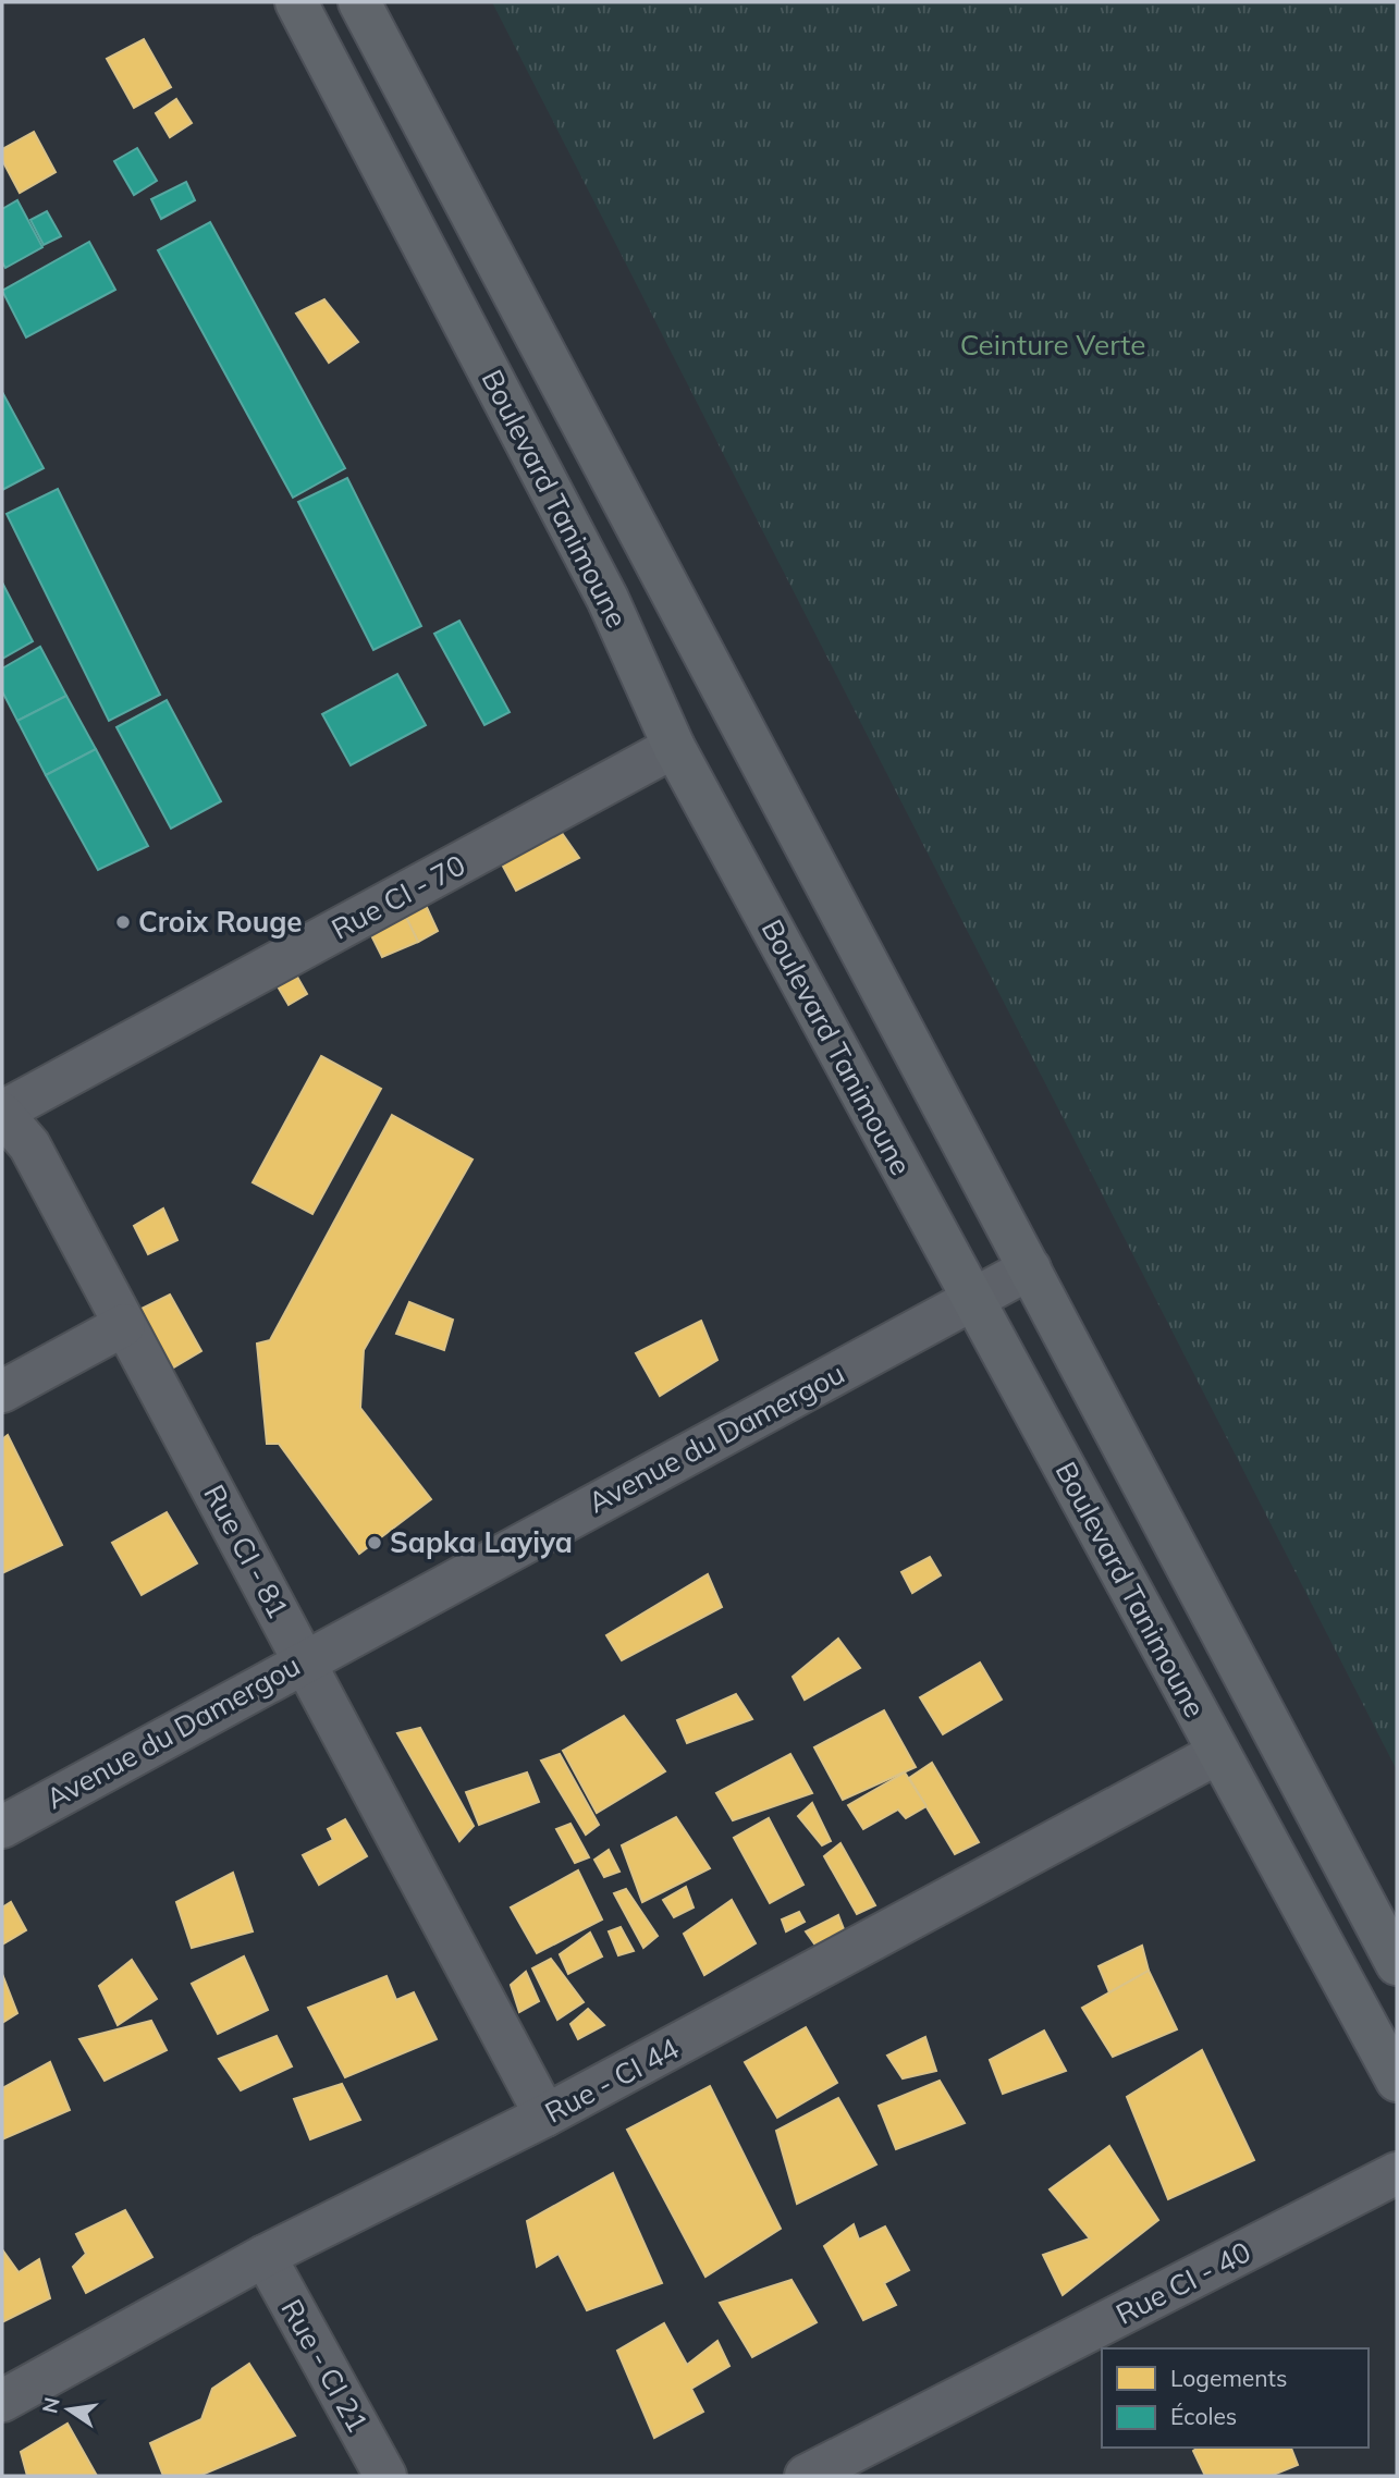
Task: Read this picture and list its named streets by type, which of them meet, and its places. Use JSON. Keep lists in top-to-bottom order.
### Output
{
  "streets": {
    "main road": ["Boulevard Tanimoune"],
    "street": [
      "Rue CI - 70",
      "Avenue du Damergou",
      "Rue CI - 81",
      "Rue - CI 44",
      "Rue CI - 40",
      "Rue - CI 21"
    ]
  },
  "crossings": [
    ["Boulevard Tanimoune", "Rue CI - 70"],
    ["Boulevard Tanimoune", "Avenue du Damergou"],
    ["Boulevard Tanimoune", "Rue - CI 44"],
    ["Rue CI - 70", "Rue CI - 81"],
    ["Avenue du Damergou", "Rue CI - 81"],
    ["Rue CI - 81", "Rue - CI 44"],
    ["Rue - CI 44", "Rue - CI 21"]
  ],
  "parks": ["Ceinture Verte"],
  "places": ["Croix Rouge", "Sapka Layiya"],
  "legend": ["Logements", "Écoles"],
  "north": "left"
}
